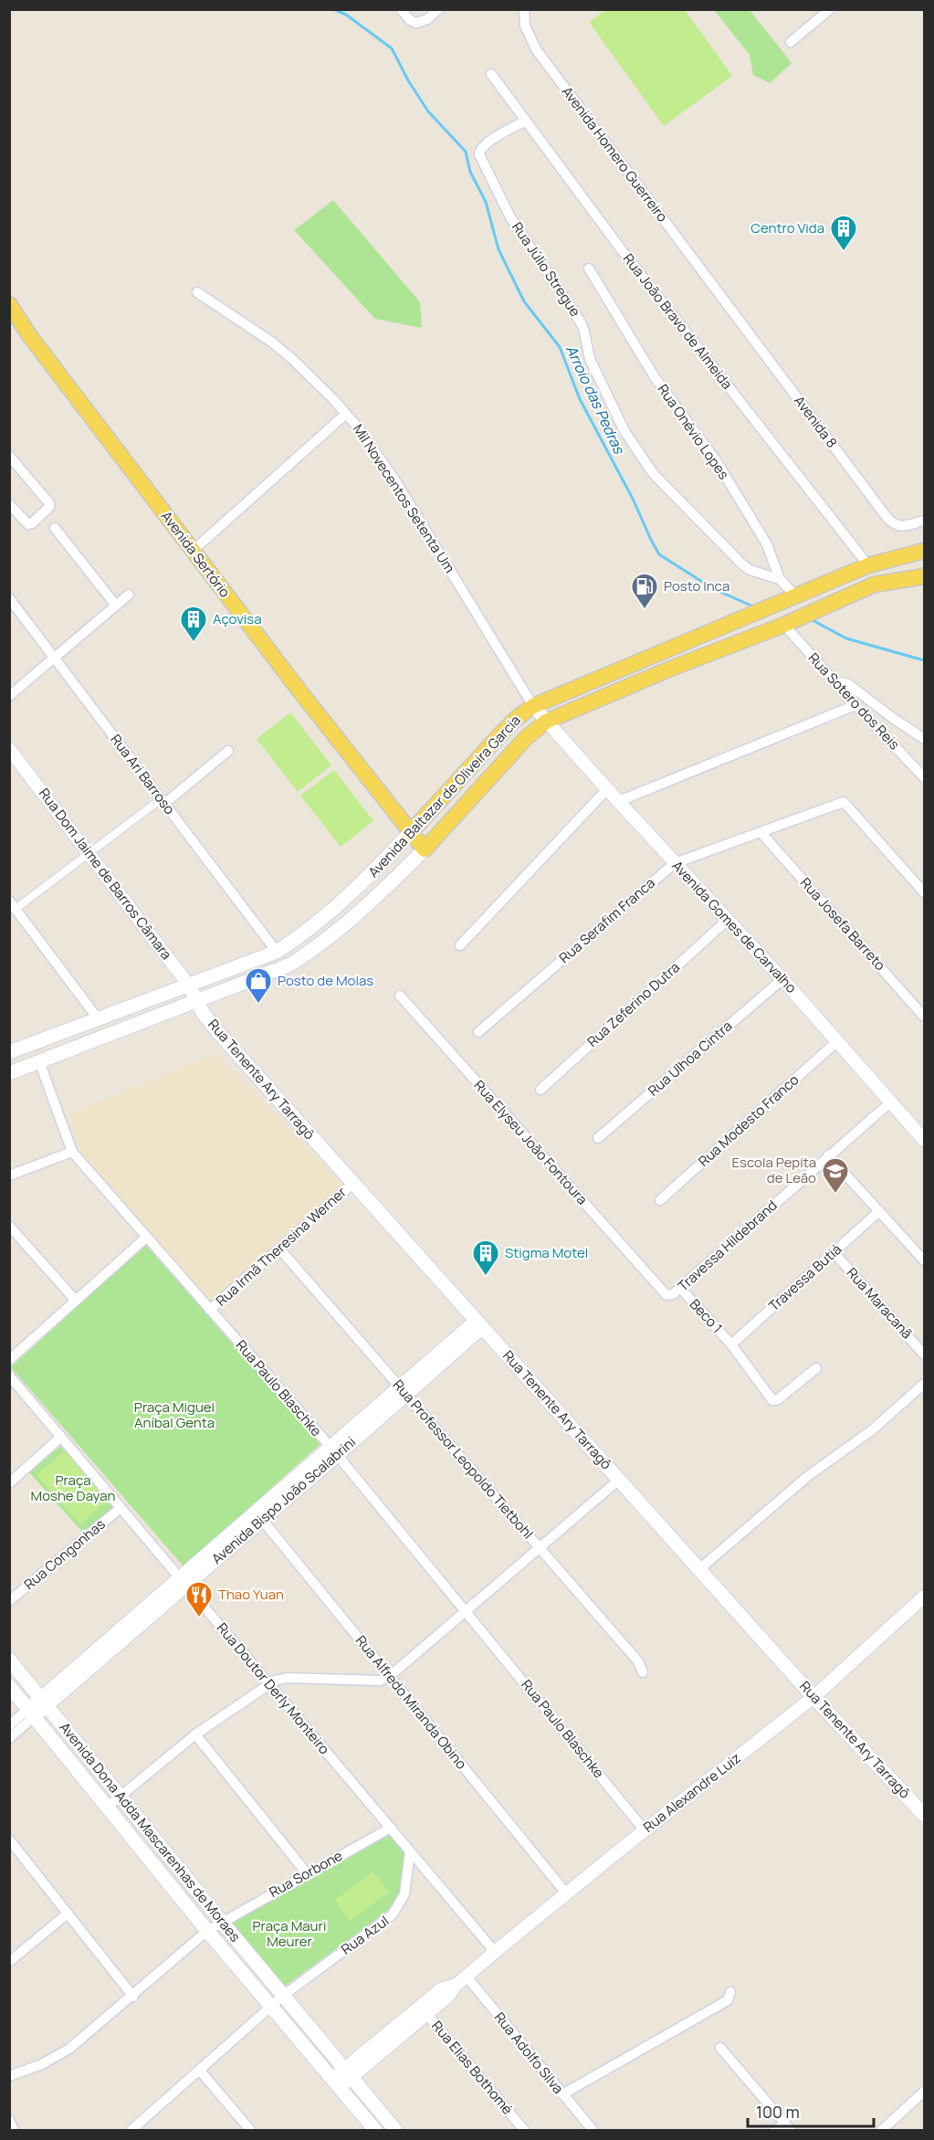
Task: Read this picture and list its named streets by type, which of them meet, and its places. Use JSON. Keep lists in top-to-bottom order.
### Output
{
  "streets": {
    "main road": [
      "Avenida Sertório",
      "Avenida Baltazar de Oliveira Garcia",
      "Rua Dom Jaime de Barros Câmara",
      "Rua Tenente Ary Tarragô",
      "Avenida Dona Adda Mascarenhas de Moraes"
    ],
    "street": [
      "Avenida Homero Guerreiro",
      "Rua Júlio Stregue",
      "Rua João Bravo de Almeida",
      "Avenida 8",
      "Rua Onévio Lopes",
      "Mil Novecentos Setenta Um",
      "Rua Sotero dos Reis",
      "Rua Ari Barroso",
      "Rua Serafim Franca",
      "Rua Josefa Barreto",
      "Avenida Gomes de Carvalho",
      "Rua Zeferino Dutra",
      "Rua Ulhoa Cintra",
      "Rua Modesto Franco",
      "Rua Elyseu João Fontoura",
      "Travessa Hildebrand",
      "Rua Irmã Theresina Werner",
      "Travessa Butiá",
      "Rua Maracanã",
      "Beco 1",
      "Rua Paulo Blaschke",
      "Rua Professor Leopoldo Tietbohl",
      "Avenida Bispo João Scalabrini",
      "Rua Congonhas",
      "Rua Doutor Derly Monteiro",
      "Rua Alfredo Miranda Obino",
      "Rua Alexandre Luiz",
      "Rua Sorbone",
      "Rua Azul",
      "Rua Adolfo Silva",
      "Rua Elias Bothomé"
    ]
  },
  "crossings": [
    ["Avenida Homero Guerreiro", "Avenida 8"],
    ["Rua Júlio Stregue", "Rua João Bravo de Almeida"],
    ["Rua Júlio Stregue", "Rua Onévio Lopes"],
    ["Rua João Bravo de Almeida", "Avenida Baltazar de Oliveira Garcia"],
    ["Rua Onévio Lopes", "Avenida Baltazar de Oliveira Garcia"],
    ["Mil Novecentos Setenta Um", "Avenida Baltazar de Oliveira Garcia"],
    ["Mil Novecentos Setenta Um", "Avenida Gomes de Carvalho"],
    ["Avenida Sertório", "Avenida Baltazar de Oliveira Garcia"],
    ["Rua Sotero dos Reis", "Avenida Baltazar de Oliveira Garcia"],
    ["Rua Ari Barroso", "Avenida Baltazar de Oliveira Garcia"],
    ["Avenida Baltazar de Oliveira Garcia", "Rua Dom Jaime de Barros Câmara"],
    ["Avenida Baltazar de Oliveira Garcia", "Avenida Gomes de Carvalho"],
    ["Avenida Baltazar de Oliveira Garcia", "Rua Tenente Ary Tarragô"],
    ["Avenida Baltazar de Oliveira Garcia", "Rua Paulo Blaschke"],
    ["Rua Dom Jaime de Barros Câmara", "Rua Tenente Ary Tarragô"],
    ["Rua Serafim Franca", "Rua Josefa Barreto"],
    ["Rua Serafim Franca", "Avenida Gomes de Carvalho"],
    ["Avenida Gomes de Carvalho", "Rua Zeferino Dutra"],
    ["Avenida Gomes de Carvalho", "Rua Ulhoa Cintra"],
    ["Avenida Gomes de Carvalho", "Rua Modesto Franco"],
    ["Avenida Gomes de Carvalho", "Travessa Hildebrand"],
    ["Rua Tenente Ary Tarragô", "Rua Irmã Theresina Werner"],
    ["Rua Tenente Ary Tarragô", "Avenida Bispo João Scalabrini"],
    ["Rua Tenente Ary Tarragô", "Rua Alexandre Luiz"],
    ["Rua Elyseu João Fontoura", "Travessa Hildebrand"],
    ["Travessa Hildebrand", "Beco 1"],
    ["Rua Irmã Theresina Werner", "Rua Paulo Blaschke"],
    ["Rua Irmã Theresina Werner", "Rua Professor Leopoldo Tietbohl"],
    ["Travessa Butiá", "Rua Maracanã"],
    ["Travessa Butiá", "Beco 1"],
    ["Rua Paulo Blaschke", "Avenida Bispo João Scalabrini"],
    ["Rua Paulo Blaschke", "Rua Alexandre Luiz"],
    ["Rua Professor Leopoldo Tietbohl", "Avenida Bispo João Scalabrini"],
    ["Avenida Bispo João Scalabrini", "Rua Doutor Derly Monteiro"],
    ["Avenida Bispo João Scalabrini", "Rua Alfredo Miranda Obino"],
    ["Avenida Bispo João Scalabrini", "Avenida Dona Adda Mascarenhas de Moraes"],
    ["Rua Congonhas", "Rua Doutor Derly Monteiro"],
    ["Rua Doutor Derly Monteiro", "Rua Alexandre Luiz"],
    ["Rua Doutor Derly Monteiro", "Rua Sorbone"],
    ["Rua Doutor Derly Monteiro", "Rua Azul"],
    ["Rua Alfredo Miranda Obino", "Rua Alexandre Luiz"],
    ["Rua Alexandre Luiz", "Avenida Dona Adda Mascarenhas de Moraes"],
    ["Rua Alexandre Luiz", "Rua Adolfo Silva"],
    ["Rua Alexandre Luiz", "Rua Elias Bothomé"],
    ["Avenida Dona Adda Mascarenhas de Moraes", "Rua Sorbone"],
    ["Avenida Dona Adda Mascarenhas de Moraes", "Rua Azul"]
  ],
  "water": ["Arroio das Pedras"],
  "parks": ["Praça Miguel Aníbal Genta", "Praça Moshe Dayan", "Praça Mauri Meurer"],
  "places": {
    "building": ["Centro Vida", "Açovisa", "Stigma Motel"],
    "fuel station": ["Posto Inca"],
    "shop": ["Posto de Molas"],
    "school or university": ["Escola Pepita de Leão"],
    "restaurant": ["Thao Yuan"]
  },
  "scale_bar": "100 m"
}
